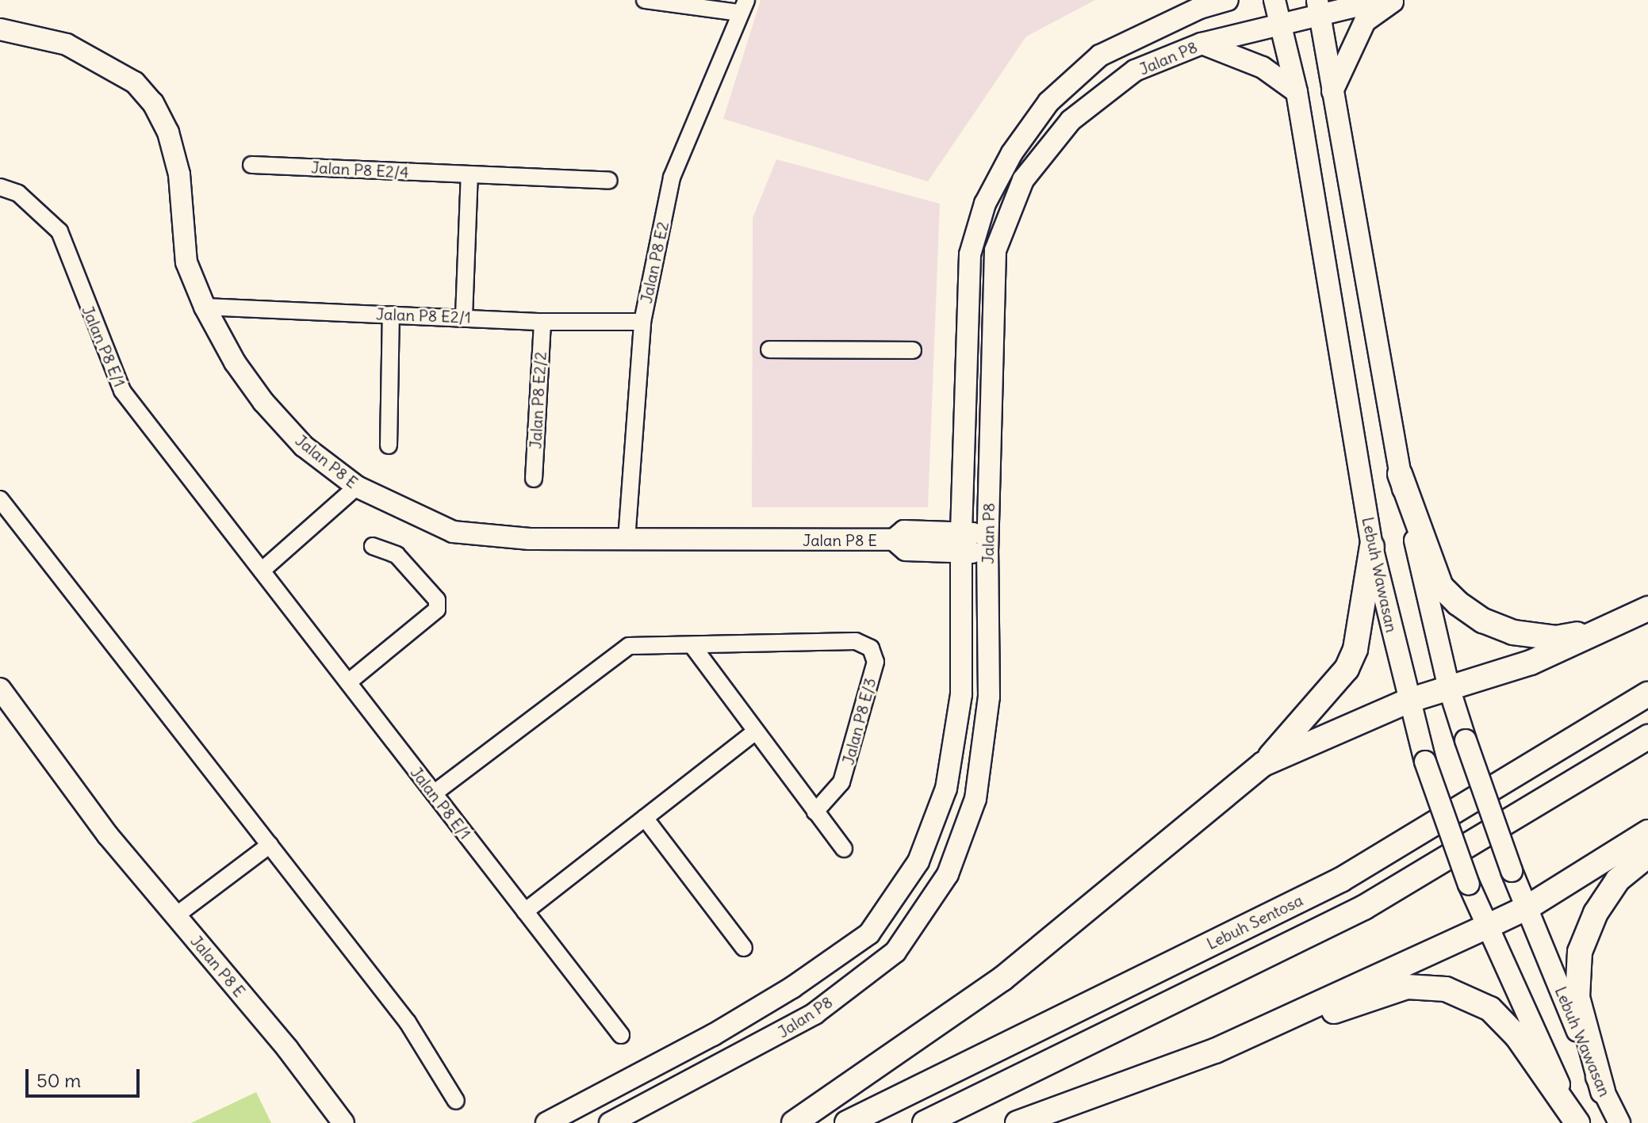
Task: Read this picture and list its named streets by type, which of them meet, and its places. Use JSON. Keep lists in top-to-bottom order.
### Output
{
  "streets": {
    "main road": ["Lebuh Sentosa"],
    "street": [
      "Jalan P8",
      "Jalan P8 E2/4",
      "Jalan P8 E2",
      "Jalan P8 E2/1",
      "Jalan P8 E/1",
      "Jalan P8 E2/2",
      "Jalan P8 E",
      "Lebuh Wawasan",
      "Jalan P8 E/3"
    ]
  },
  "crossings": [
    ["Jalan P8", "Jalan P8 E"],
    ["Jalan P8", "Lebuh Wawasan"],
    ["Jalan P8 E2", "Jalan P8 E2/1"],
    ["Jalan P8 E2", "Jalan P8 E"],
    ["Jalan P8 E2/1", "Jalan P8 E2/2"],
    ["Jalan P8 E2/1", "Jalan P8 E"],
    ["Jalan P8 E/1", "Jalan P8 E/3"]
  ],
  "scale_bar": "50 m"
}
